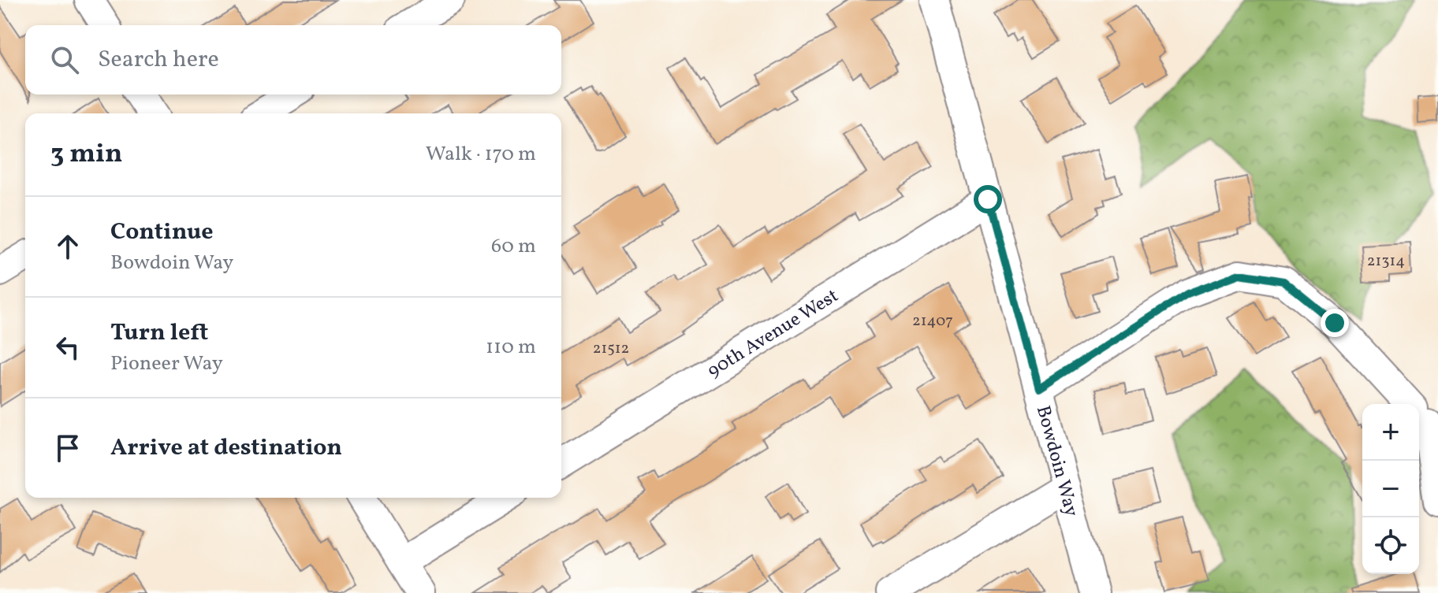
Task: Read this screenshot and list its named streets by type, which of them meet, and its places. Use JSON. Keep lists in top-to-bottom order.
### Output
{
  "streets": {
    "street": ["90th Avenue West", "Bowdoin Way"]
  },
  "crossings": [
    ["90th Avenue West", "Bowdoin Way"]
  ],
  "house_numbers": ["21314", "21407", "21512"],
  "page": {
    "search": "Search here",
    "heading": ["3 min", "Walk · 170 m"],
    "list": [
      ["Continue", "Bowdoin Way", "60 m"],
      ["Turn left", "Pioneer Way", "110 m"],
      "Arrive at destination"
    ],
    "map_buttons": ["+", "−"]
  }
}
